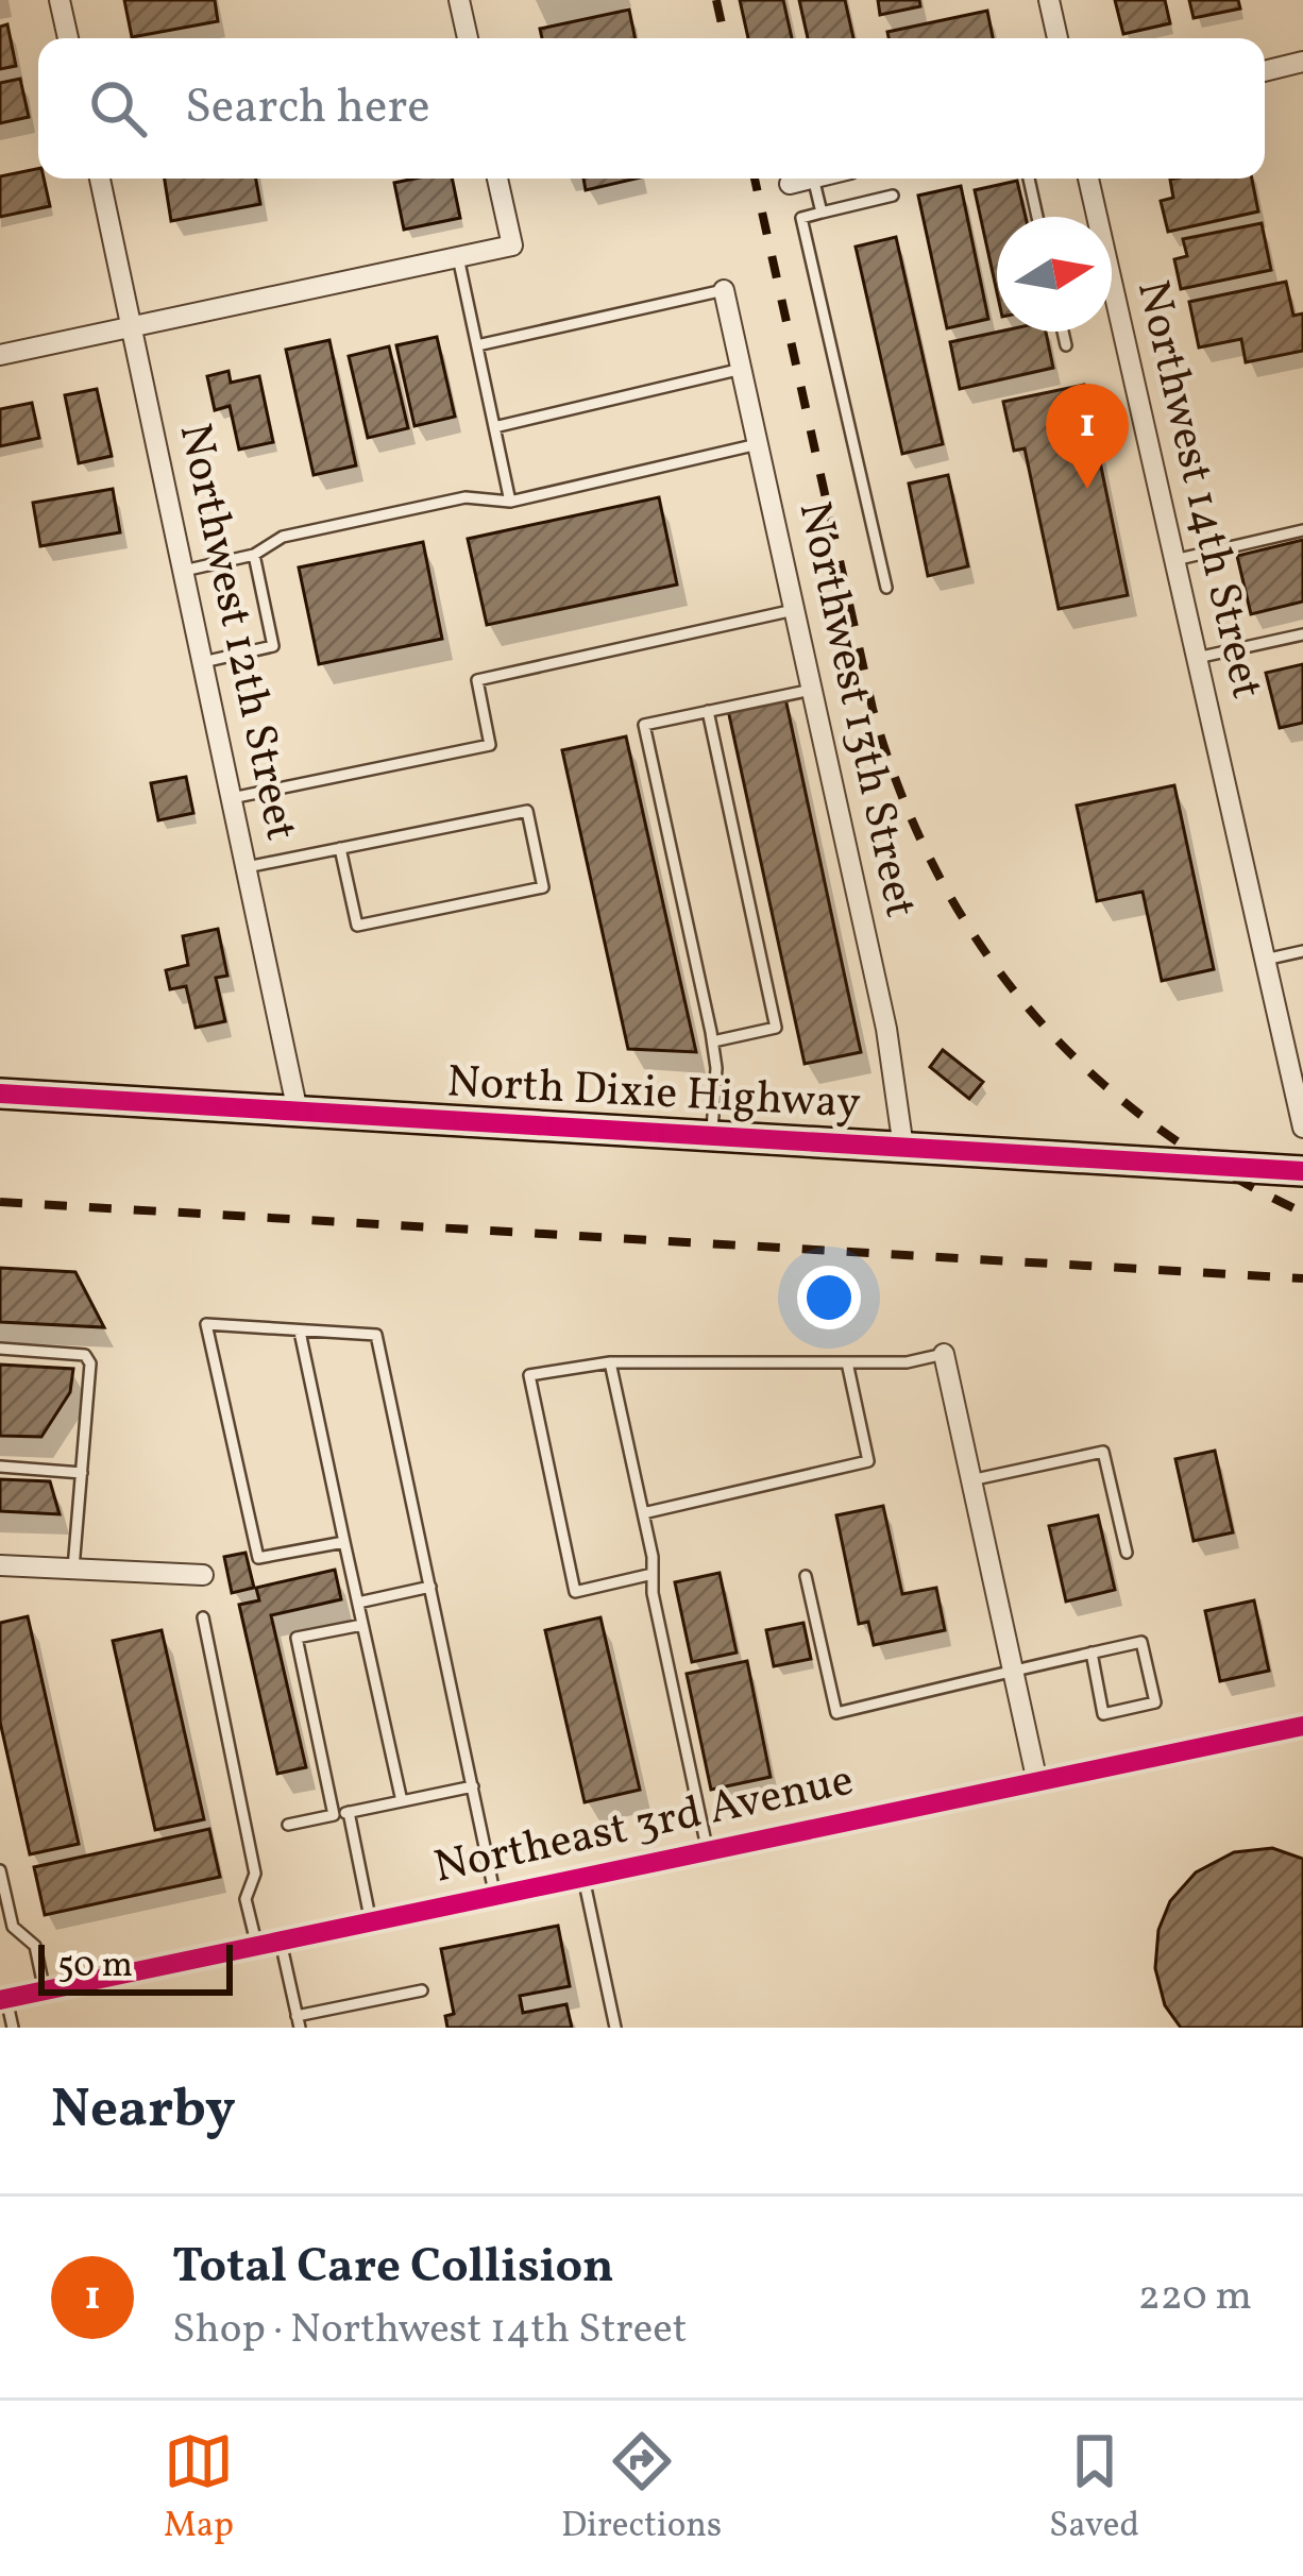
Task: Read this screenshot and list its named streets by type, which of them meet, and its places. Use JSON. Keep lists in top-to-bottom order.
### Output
{
  "streets": {
    "main road": ["North Dixie Highway"],
    "street": [
      "Northwest 14th Street",
      "Northwest 12th Street",
      "Northwest 13th Street",
      "Northeast 3rd Avenue"
    ]
  },
  "crossings": [
    ["Northwest 12th Street", "North Dixie Highway"],
    ["Northwest 13th Street", "North Dixie Highway"]
  ],
  "scale_bar": "50 m",
  "north": "right",
  "page": {
    "search": "Search here",
    "pins": "1",
    "scale": "50 m",
    "heading": "Nearby",
    "list": [
      {
        "mark": "1",
        "name": "Total Care Collision",
        "note": "Shop · Northwest 14th Street",
        "value": "220 m"
      }
    ],
    "nav": ["Map", "Directions", "Saved"]
  }
}
